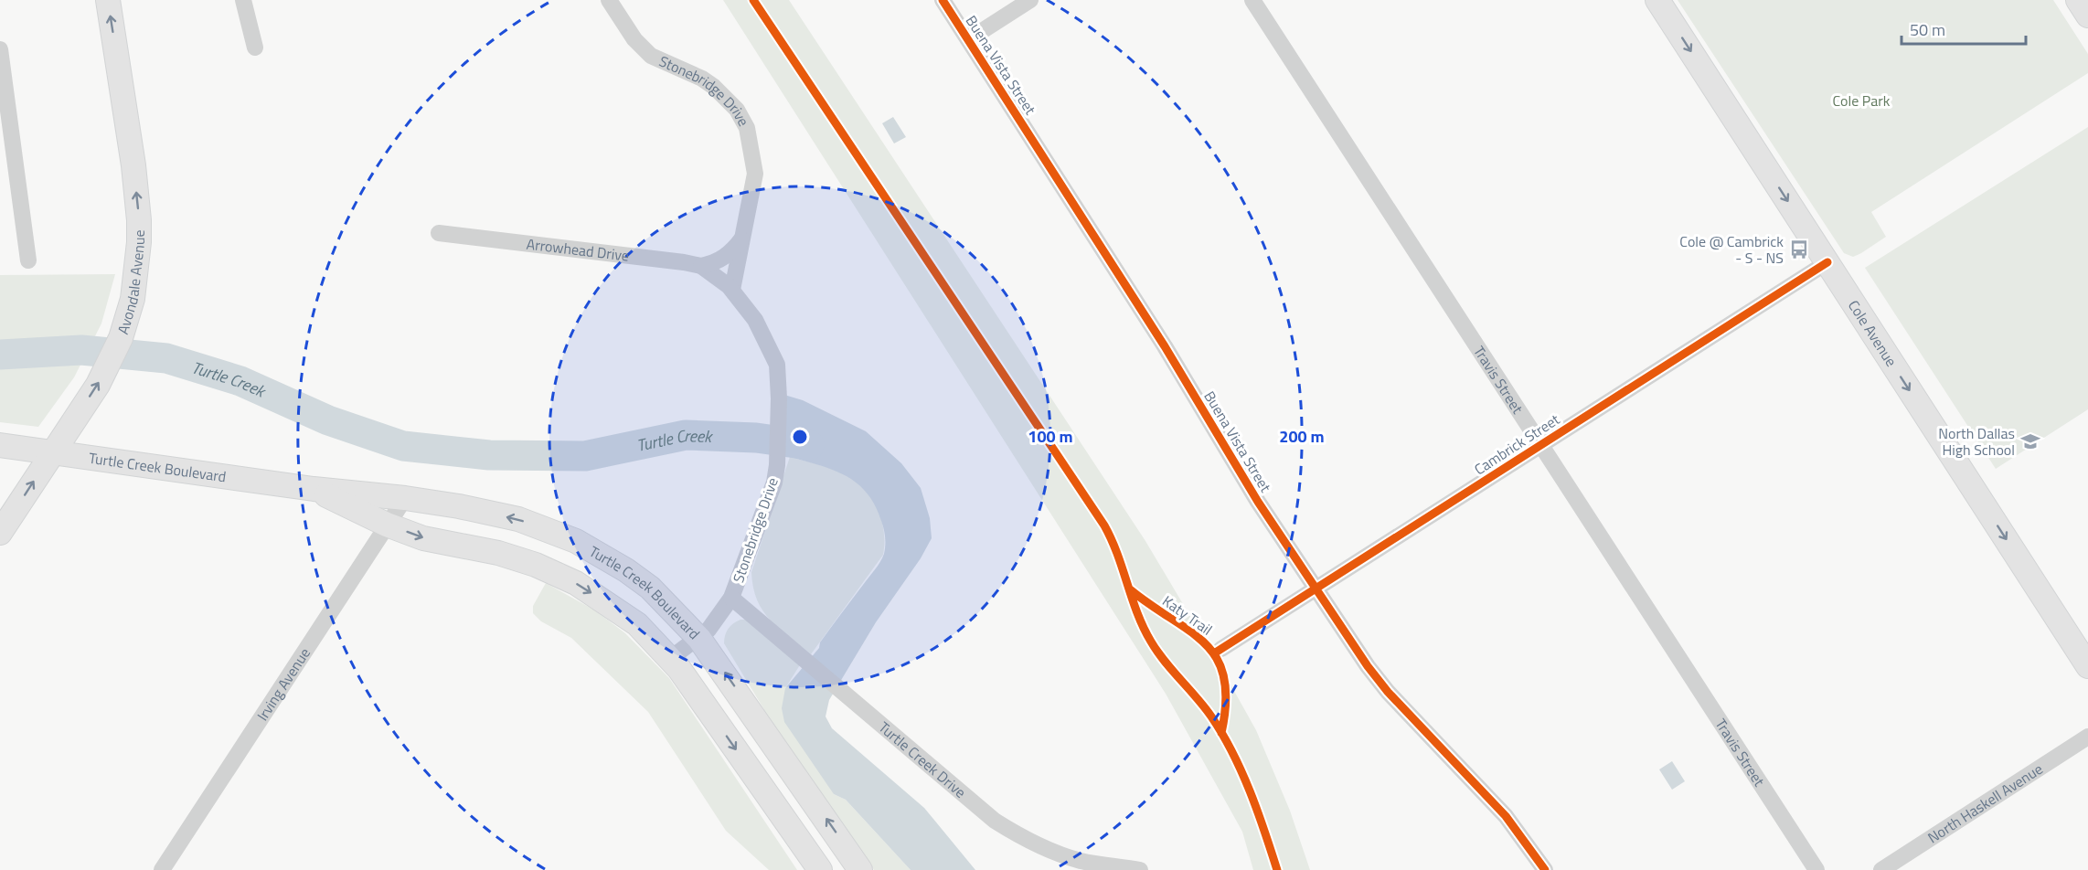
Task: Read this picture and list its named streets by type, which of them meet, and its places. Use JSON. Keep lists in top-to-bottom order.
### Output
{
  "streets": {
    "main road": ["Avondale Avenue", "Cole Avenue", "Turtle Creek Boulevard"],
    "street": [
      "Buena Vista Street",
      "Stonebridge Drive",
      "Arrowhead Drive",
      "Travis Street",
      "Cambrick Street",
      "Irving Avenue",
      "Turtle Creek Drive",
      "North Haskell Avenue"
    ],
    "cycle path": ["Katy Trail"]
  },
  "crossings": [
    ["Buena Vista Street", "Cambrick Street"],
    ["Stonebridge Drive", "Arrowhead Drive"],
    ["Stonebridge Drive", "Turtle Creek Boulevard"],
    ["Stonebridge Drive", "Turtle Creek Drive"],
    ["Avondale Avenue", "Turtle Creek Boulevard"],
    ["Cole Avenue", "Cambrick Street"],
    ["Travis Street", "Cambrick Street"],
    ["Turtle Creek Boulevard", "Irving Avenue"]
  ],
  "one_way": ["Avondale Avenue", "Cole Avenue"],
  "water": ["Turtle Creek"],
  "parks": ["Cole Park"],
  "places": {
    "bus stop": ["Cole @ Cambrick - S - NS"],
    "school or university": ["North Dallas High School"]
  },
  "scale_bar": "50 m",
  "rings": ["100 m", "200 m"]
}
